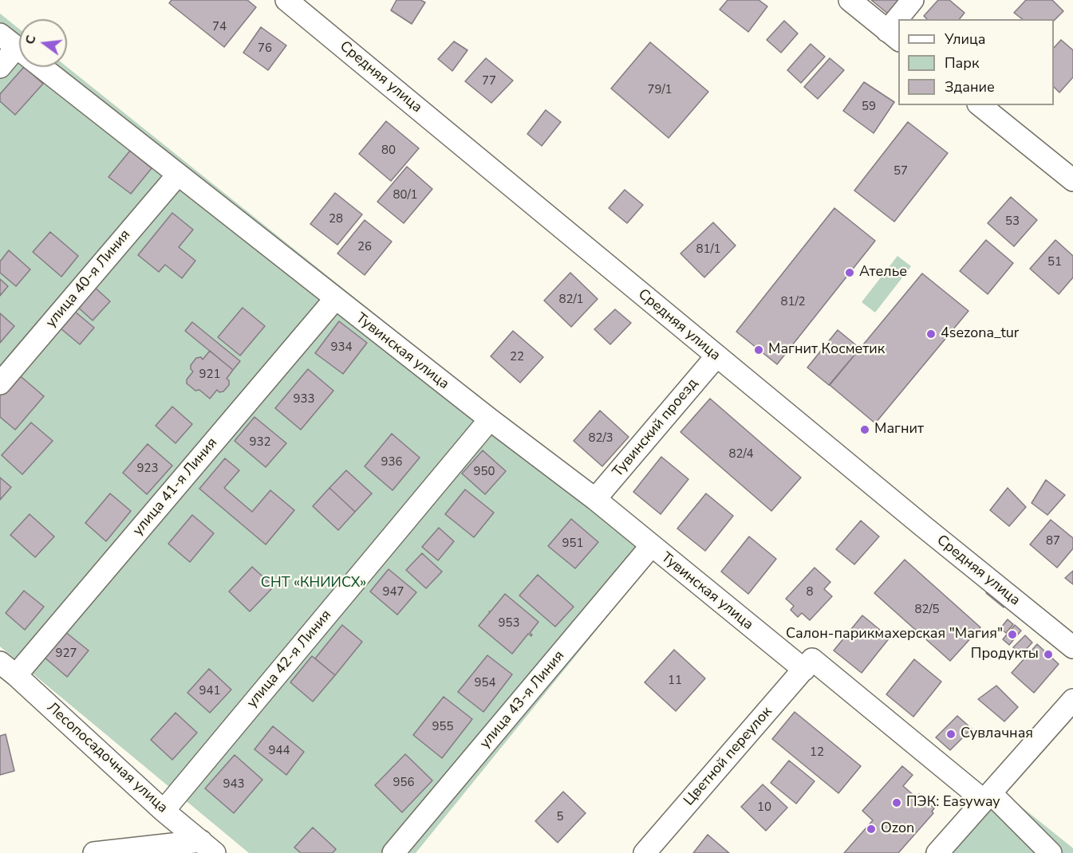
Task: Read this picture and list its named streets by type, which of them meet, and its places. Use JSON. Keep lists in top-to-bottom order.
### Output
{
  "streets": {
    "street": [
      "Средняя улица",
      "улица 40-я Линия",
      "Тувинская улица",
      "Тувинский проезд",
      "улица 41-я Линия",
      "улица 42-я Линия",
      "улица 43-я Линия",
      "Цветной переулок",
      "Лесопосадочная улица"
    ]
  },
  "crossings": [
    ["Средняя улица", "Тувинский проезд"],
    ["улица 40-я Линия", "Тувинская улица"],
    ["Тувинская улица", "Тувинский проезд"],
    ["Тувинская улица", "улица 41-я Линия"],
    ["Тувинская улица", "улица 42-я Линия"],
    ["Тувинская улица", "улица 43-я Линия"],
    ["Тувинская улица", "Цветной переулок"],
    ["улица 41-я Линия", "Лесопосадочная улица"],
    ["улица 42-я Линия", "Лесопосадочная улица"]
  ],
  "parks": ["СНТ «КНИИСХ»"],
  "places": [
    "Ателье",
    "4sezona_tur",
    "Магнит Косметик",
    "Магнит",
    "Салон-парикмахерская \"Магия\"",
    "Продукты",
    "Сувлачная",
    "ПЭК: Easyway",
    "Ozon"
  ],
  "house_numbers": [
    "74",
    "76",
    "77",
    "79/1",
    "59",
    "80",
    "57",
    "80/1",
    "28",
    "53",
    "26",
    "81/1",
    "51",
    "82/1",
    "81/2",
    "934",
    "22",
    "921",
    "933",
    "82/3",
    "932",
    "82/4",
    "936",
    "923",
    "950",
    "87",
    "951",
    "947",
    "8",
    "82/5",
    "953",
    "927",
    "11",
    "954",
    "941",
    "955",
    "944",
    "12",
    "956",
    "943",
    "10",
    "5"
  ],
  "legend": ["Улица", "Парк", "Здание"],
  "north": "left"
}
